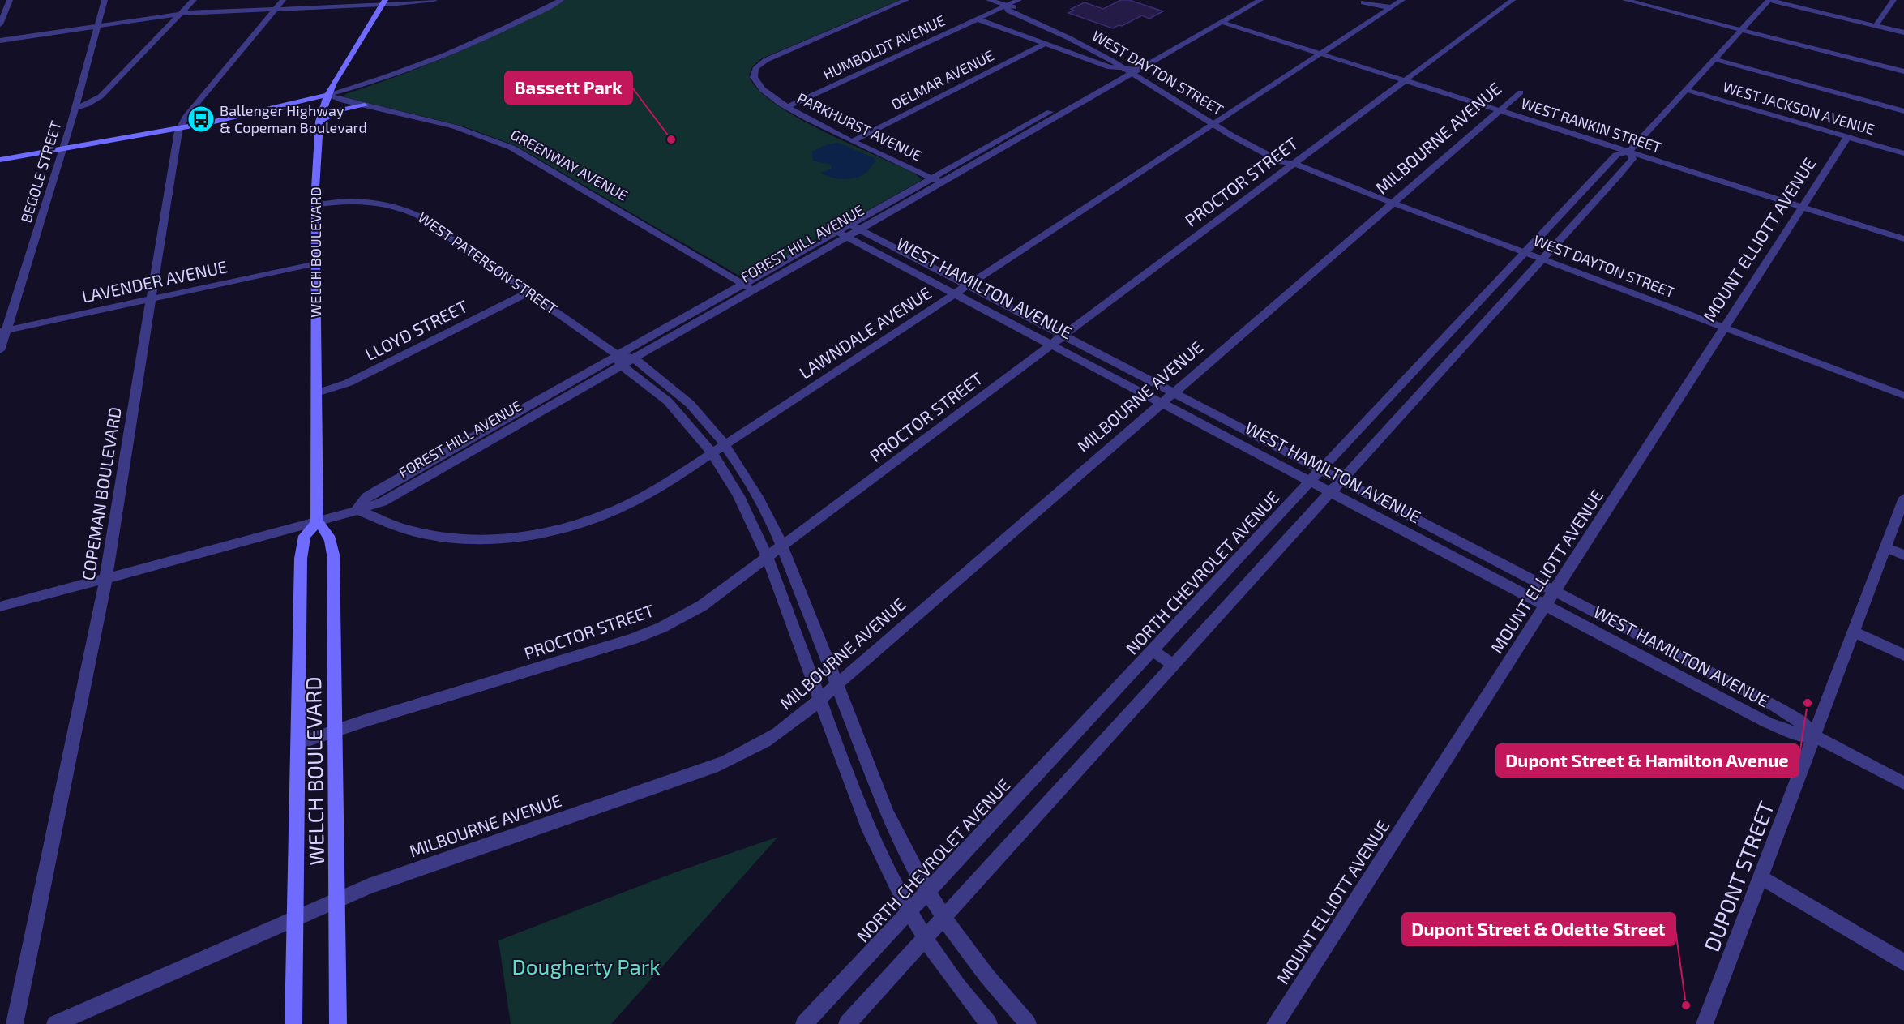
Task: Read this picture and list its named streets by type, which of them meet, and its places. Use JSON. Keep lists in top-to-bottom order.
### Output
{
  "streets": {
    "main road": ["WELCH BOULEVARD"],
    "street": [
      "HUMBOLDT AVENUE",
      "WEST DAYTON STREET",
      "DELMAR AVENUE",
      "WEST JACKSON AVENUE",
      "WEST RANKIN STREET",
      "PARKHURST AVENUE",
      "MILBOURNE AVENUE",
      "GREENWAY AVENUE",
      "BEGOLE STREET",
      "PROCTOR STREET",
      "MOUNT ELLIOTT AVENUE",
      "FOREST HILL AVENUE",
      "WEST PATERSON STREET",
      "LAVENDER AVENUE",
      "WEST HAMILTON AVENUE",
      "LLOYD STREET",
      "LAWNDALE AVENUE",
      "COPEMAN BOULEVARD",
      "NORTH CHEVROLET AVENUE",
      "DUPONT STREET"
    ]
  },
  "crossings": [
    ["HUMBOLDT AVENUE", "WEST DAYTON STREET"],
    ["HUMBOLDT AVENUE", "PARKHURST AVENUE"],
    ["WEST DAYTON STREET", "MILBOURNE AVENUE"],
    ["WEST DAYTON STREET", "PROCTOR STREET"],
    ["WEST DAYTON STREET", "MOUNT ELLIOTT AVENUE"],
    ["WEST DAYTON STREET", "FOREST HILL AVENUE"],
    ["WEST DAYTON STREET", "LAWNDALE AVENUE"],
    ["WEST DAYTON STREET", "NORTH CHEVROLET AVENUE"],
    ["DELMAR AVENUE", "PARKHURST AVENUE"],
    ["WEST JACKSON AVENUE", "MOUNT ELLIOTT AVENUE"],
    ["WEST JACKSON AVENUE", "NORTH CHEVROLET AVENUE"],
    ["WEST RANKIN STREET", "MILBOURNE AVENUE"],
    ["WEST RANKIN STREET", "PROCTOR STREET"],
    ["WEST RANKIN STREET", "MOUNT ELLIOTT AVENUE"],
    ["WEST RANKIN STREET", "FOREST HILL AVENUE"],
    ["WEST RANKIN STREET", "LAWNDALE AVENUE"],
    ["WEST RANKIN STREET", "NORTH CHEVROLET AVENUE"],
    ["PARKHURST AVENUE", "FOREST HILL AVENUE"],
    ["MILBOURNE AVENUE", "WELCH BOULEVARD"],
    ["MILBOURNE AVENUE", "WEST PATERSON STREET"],
    ["MILBOURNE AVENUE", "WEST HAMILTON AVENUE"],
    ["GREENWAY AVENUE", "FOREST HILL AVENUE"],
    ["GREENWAY AVENUE", "WELCH BOULEVARD"],
    ["BEGOLE STREET", "LAVENDER AVENUE"],
    ["PROCTOR STREET", "WELCH BOULEVARD"],
    ["PROCTOR STREET", "WEST PATERSON STREET"],
    ["PROCTOR STREET", "WEST HAMILTON AVENUE"],
    ["MOUNT ELLIOTT AVENUE", "WEST HAMILTON AVENUE"],
    ["FOREST HILL AVENUE", "WELCH BOULEVARD"],
    ["FOREST HILL AVENUE", "WEST PATERSON STREET"],
    ["FOREST HILL AVENUE", "WEST HAMILTON AVENUE"],
    ["FOREST HILL AVENUE", "LAWNDALE AVENUE"],
    ["FOREST HILL AVENUE", "COPEMAN BOULEVARD"],
    ["WELCH BOULEVARD", "WEST PATERSON STREET"],
    ["WELCH BOULEVARD", "LAVENDER AVENUE"],
    ["WELCH BOULEVARD", "LLOYD STREET"],
    ["WEST PATERSON STREET", "LLOYD STREET"],
    ["WEST PATERSON STREET", "LAWNDALE AVENUE"],
    ["WEST PATERSON STREET", "NORTH CHEVROLET AVENUE"],
    ["LAVENDER AVENUE", "COPEMAN BOULEVARD"],
    ["WEST HAMILTON AVENUE", "LAWNDALE AVENUE"],
    ["WEST HAMILTON AVENUE", "NORTH CHEVROLET AVENUE"],
    ["WEST HAMILTON AVENUE", "DUPONT STREET"]
  ],
  "parks": ["Dougherty Park"],
  "places": {
    "bus stop": ["Ballenger Highway & Copeman Boulevard"],
    "other": ["Bassett Park", "Dupont Street & Hamilton Avenue", "Dupont Street & Odette Street"]
  }
}
